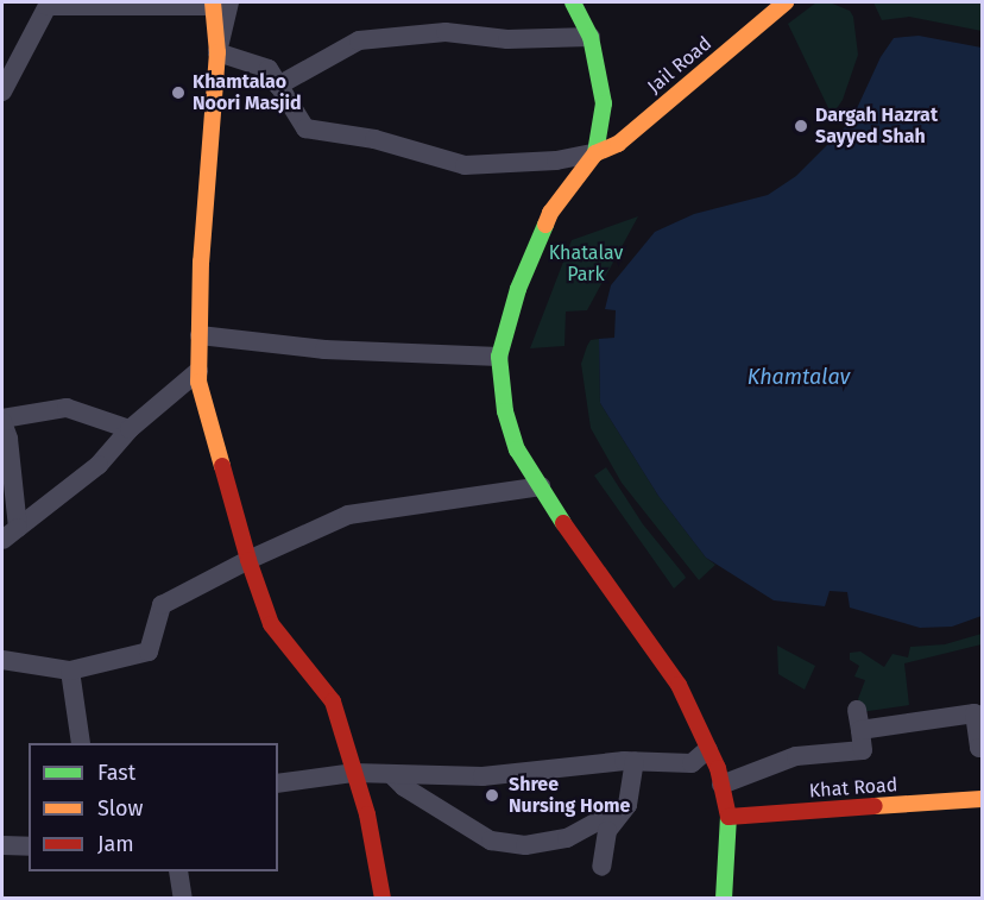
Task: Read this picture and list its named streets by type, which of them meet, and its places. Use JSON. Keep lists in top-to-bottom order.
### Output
{
  "streets": {
    "main road": ["Jail Road", "Khat Road"]
  },
  "water": ["Khamtalav"],
  "parks": ["Khatalav Park"],
  "places": ["Khamtalao Noori Masjid", "Dargah Hazrat Sayyed Shah", "Shree Nursing Home"],
  "legend": ["Fast", "Slow", "Jam"]
}
